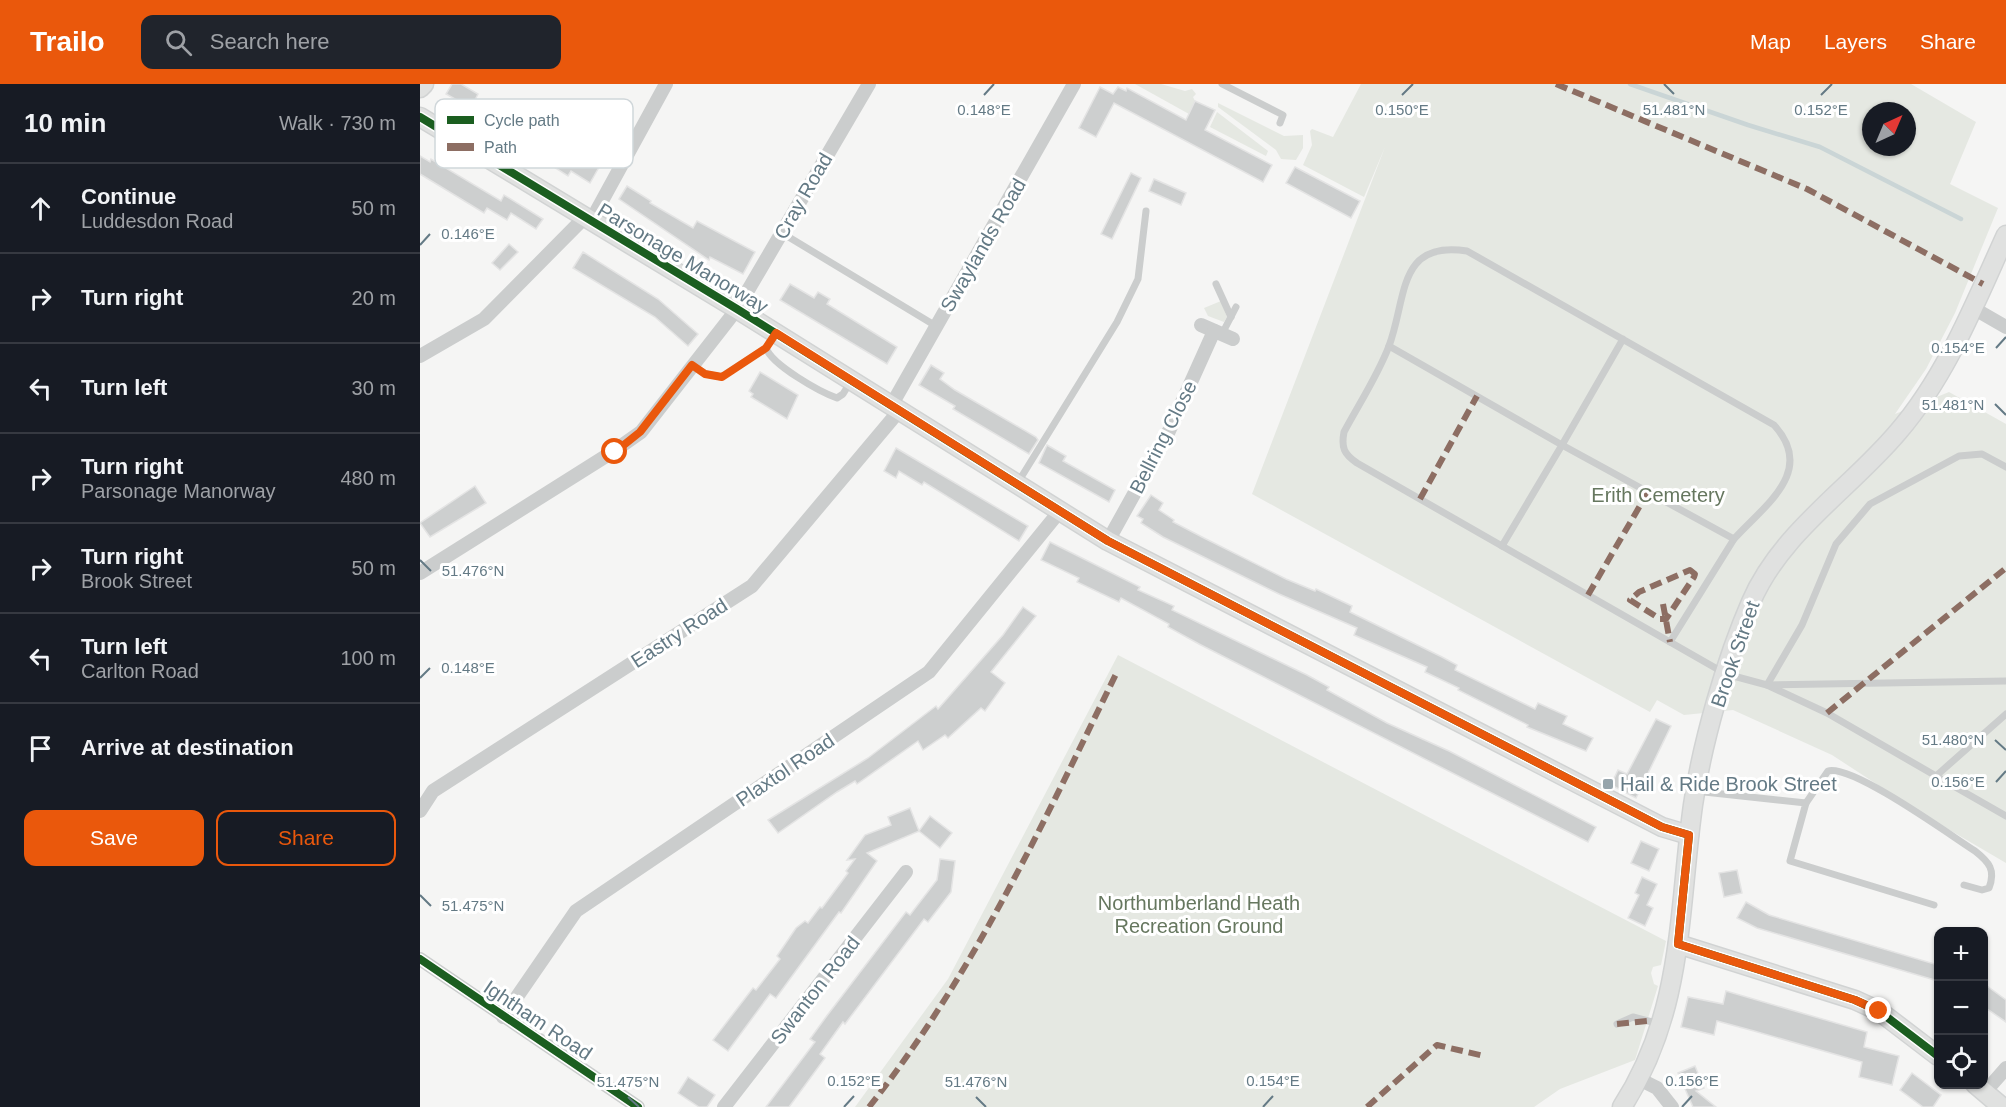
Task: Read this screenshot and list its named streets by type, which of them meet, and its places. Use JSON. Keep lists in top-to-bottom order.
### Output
{
  "streets": {
    "street": [
      "Cray Road",
      "Swaylands Road",
      "Parsonage Manorway",
      "Bellring Close",
      "Eastry Road",
      "Brook Street",
      "Plaxtol Road",
      "Swanton Road",
      "Ightham Road"
    ]
  },
  "crossings": [
    ["Cray Road", "Parsonage Manorway"],
    ["Swaylands Road", "Parsonage Manorway"],
    ["Swaylands Road", "Eastry Road"],
    ["Parsonage Manorway", "Bellring Close"],
    ["Parsonage Manorway", "Eastry Road"],
    ["Parsonage Manorway", "Brook Street"],
    ["Parsonage Manorway", "Plaxtol Road"],
    ["Plaxtol Road", "Ightham Road"]
  ],
  "parks": ["Erith Cemetery", "Northumberland Heath Recreation Ground"],
  "places": {
    "transit": ["Hail & Ride Brook Street"]
  },
  "legend": ["Cycle path", "Path"],
  "north": "top right",
  "page": {
    "header": "Trailo",
    "search": "Search here",
    "nav": ["Map", "Layers", "Share"],
    "heading": ["10 min", "Walk · 730 m"],
    "list": [
      ["Continue", "Luddesdon Road", "50 m"],
      ["Turn right", "20 m"],
      ["Turn left", "30 m"],
      ["Turn right", "Parsonage Manorway", "480 m"],
      ["Turn right", "Brook Street", "50 m"],
      ["Turn left", "Carlton Road", "100 m"],
      "Arrive at destination"
    ],
    "buttons": ["Save", "Share"],
    "map_buttons": ["+", "−"]
  },
  "coordinates": [
    "51.481°N",
    "0.148°E",
    "0.150°E",
    "0.152°E",
    "0.146°E",
    "0.154°E",
    "51.476°N",
    "51.480°N",
    "0.156°E",
    "51.475°N"
  ]
}
